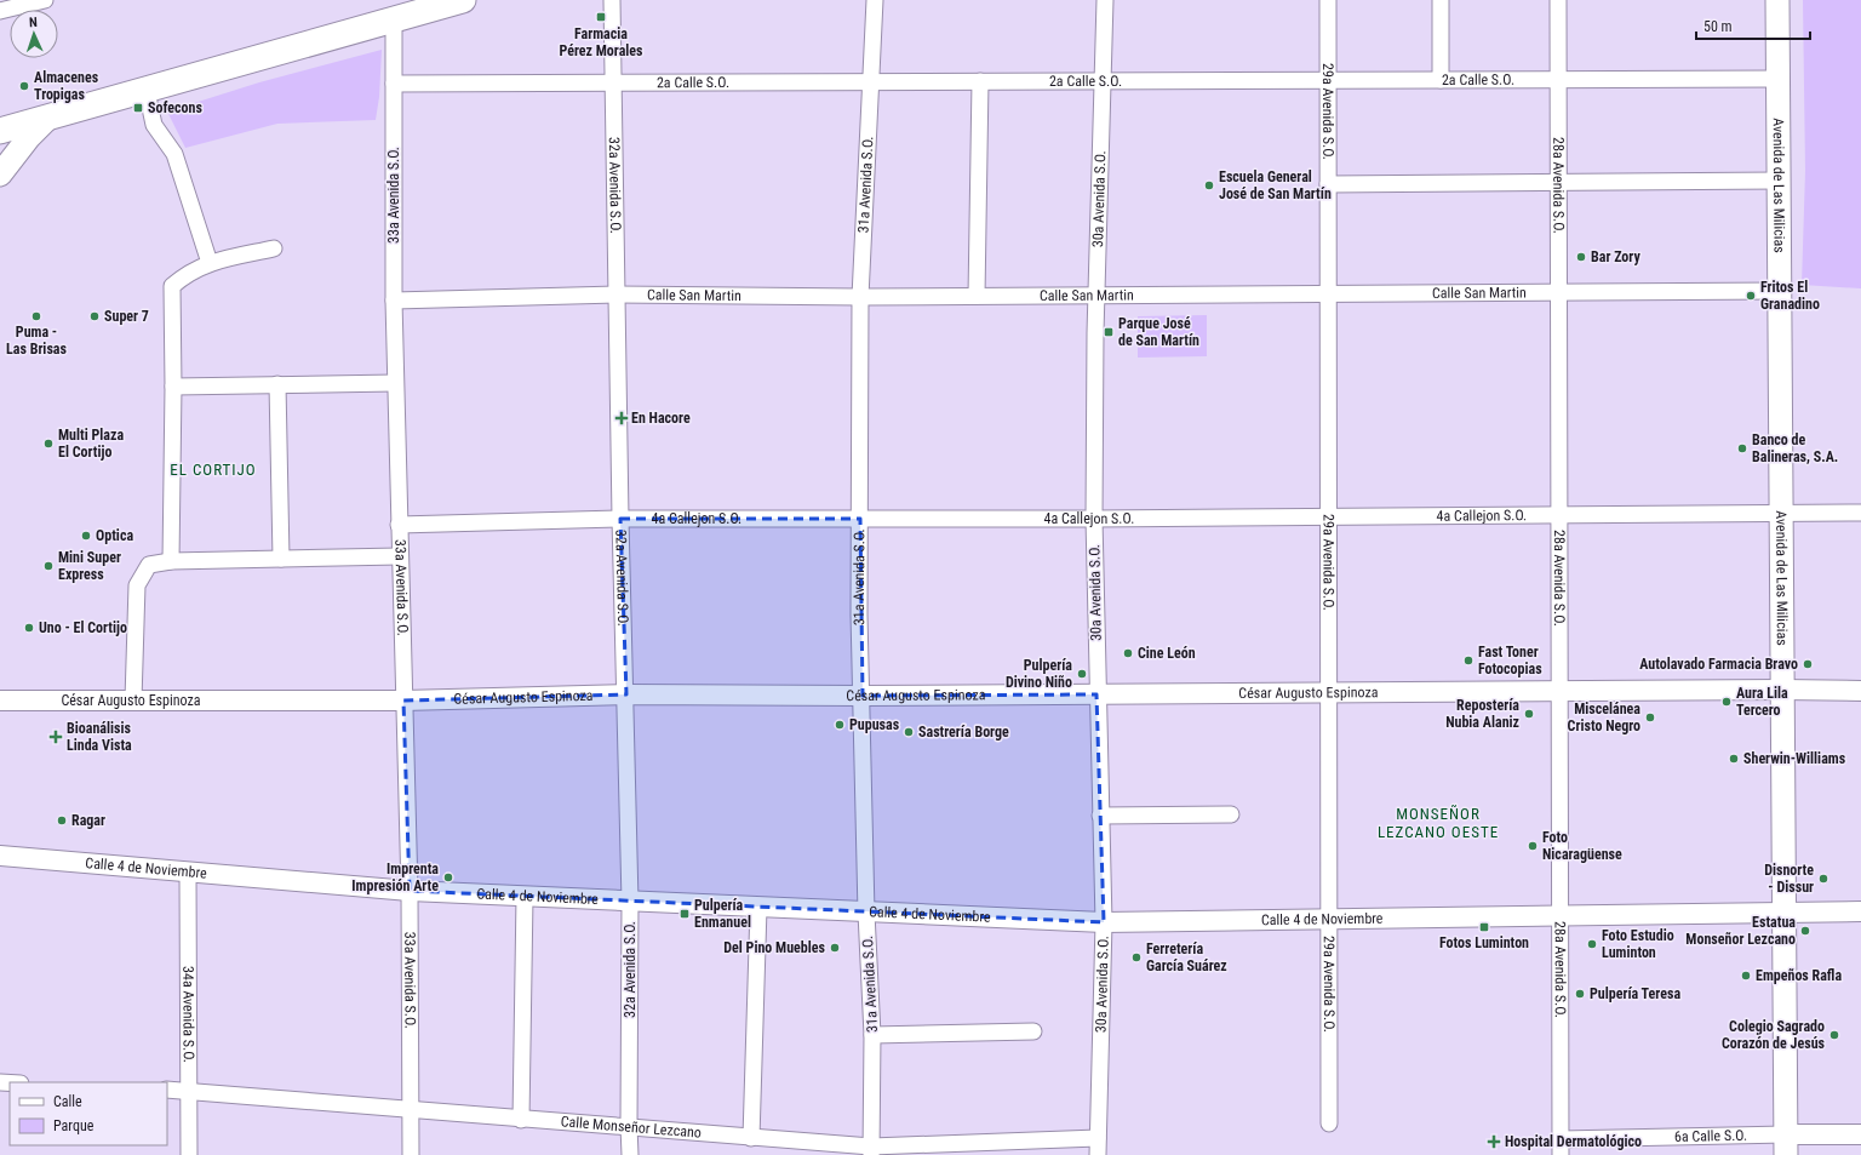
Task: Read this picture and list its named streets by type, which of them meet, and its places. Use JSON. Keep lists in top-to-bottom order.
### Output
{
  "streets": {
    "main road": ["Avenida de Las Milicias"],
    "street": [
      "2a Calle S.O.",
      "29a Avenida S.O.",
      "32a Avenida S.O.",
      "31a Avenida S.O.",
      "28a Avenida S.O.",
      "33a Avenida S.O.",
      "30a Avenida S.O.",
      "Calle San Martin",
      "4a Callejon S.O.",
      "César Augusto Espinoza",
      "Calle 4 de Noviembre",
      "34a Avenida S.O.",
      "Calle Monseñor Lezcano",
      "6a Calle S.O."
    ]
  },
  "crossings": [
    ["2a Calle S.O.", "29a Avenida S.O."],
    ["2a Calle S.O.", "32a Avenida S.O."],
    ["2a Calle S.O.", "31a Avenida S.O."],
    ["2a Calle S.O.", "28a Avenida S.O."],
    ["2a Calle S.O.", "Avenida de Las Milicias"],
    ["2a Calle S.O.", "33a Avenida S.O."],
    ["2a Calle S.O.", "30a Avenida S.O."],
    ["29a Avenida S.O.", "Calle San Martin"],
    ["29a Avenida S.O.", "4a Callejon S.O."],
    ["29a Avenida S.O.", "César Augusto Espinoza"],
    ["29a Avenida S.O.", "Calle 4 de Noviembre"],
    ["32a Avenida S.O.", "Calle San Martin"],
    ["32a Avenida S.O.", "4a Callejon S.O."],
    ["32a Avenida S.O.", "César Augusto Espinoza"],
    ["32a Avenida S.O.", "Calle 4 de Noviembre"],
    ["32a Avenida S.O.", "Calle Monseñor Lezcano"],
    ["31a Avenida S.O.", "Calle San Martin"],
    ["31a Avenida S.O.", "4a Callejon S.O."],
    ["31a Avenida S.O.", "César Augusto Espinoza"],
    ["31a Avenida S.O.", "Calle 4 de Noviembre"],
    ["31a Avenida S.O.", "Calle Monseñor Lezcano"],
    ["28a Avenida S.O.", "Calle San Martin"],
    ["28a Avenida S.O.", "4a Callejon S.O."],
    ["28a Avenida S.O.", "César Augusto Espinoza"],
    ["28a Avenida S.O.", "Calle 4 de Noviembre"],
    ["28a Avenida S.O.", "6a Calle S.O."],
    ["Avenida de Las Milicias", "Calle San Martin"],
    ["Avenida de Las Milicias", "4a Callejon S.O."],
    ["Avenida de Las Milicias", "César Augusto Espinoza"],
    ["Avenida de Las Milicias", "Calle 4 de Noviembre"],
    ["Avenida de Las Milicias", "6a Calle S.O."],
    ["33a Avenida S.O.", "Calle San Martin"],
    ["33a Avenida S.O.", "4a Callejon S.O."],
    ["33a Avenida S.O.", "César Augusto Espinoza"],
    ["33a Avenida S.O.", "Calle 4 de Noviembre"],
    ["33a Avenida S.O.", "Calle Monseñor Lezcano"],
    ["30a Avenida S.O.", "Calle San Martin"],
    ["30a Avenida S.O.", "4a Callejon S.O."],
    ["30a Avenida S.O.", "César Augusto Espinoza"],
    ["30a Avenida S.O.", "Calle 4 de Noviembre"],
    ["30a Avenida S.O.", "Calle Monseñor Lezcano"],
    ["Calle 4 de Noviembre", "34a Avenida S.O."],
    ["34a Avenida S.O.", "Calle Monseñor Lezcano"]
  ],
  "districts": ["EL CORTIJO", "MONSEÑOR LEZCANO OESTE"],
  "places": {
    "transit": [
      "Farmacia Pérez Morales",
      "Sofecons",
      "Parque José de San Martín",
      "Pulpería Enmanuel",
      "Fotos Luminton"
    ],
    "other": [
      "Almacenes Tropigas",
      "Escuela General José de San Martín",
      "Bar Zory",
      "Fritos El Granadino",
      "Puma - Las Brisas",
      "Super 7",
      "Multi Plaza El Cortijo",
      "Banco de Balineras, S.A.",
      "Optica",
      "Mini Super Express",
      "Uno - El Cortijo",
      "Cine León",
      "Fast Toner Fotocopias",
      "Autolavado Farmacia Bravo",
      "Pulpería Divino Niño",
      "Aura Lila Tercero",
      "Repostería Nubia Alaniz",
      "Miscelánea Cristo Negro",
      "Pupusas",
      "Sastrería Borge",
      "Sherwin-Williams",
      "Ragar",
      "Foto Nicaragüense",
      "Imprenta Impresión Arte",
      "Disnorte - Dissur",
      "Estatua Monseñor Lezcano",
      "Foto Estudio Luminton",
      "Del Pino Muebles",
      "Ferretería García Suárez",
      "Empeños Rafla",
      "Pulpería Teresa",
      "Colegio Sagrado Corazón de Jesús"
    ],
    "health": ["En Hacore", "Bioanálisis Linda Vista", "Hospital Dermatológico"]
  },
  "legend": ["Calle", "Parque"],
  "scale_bar": "50 m",
  "north": "top"
}
